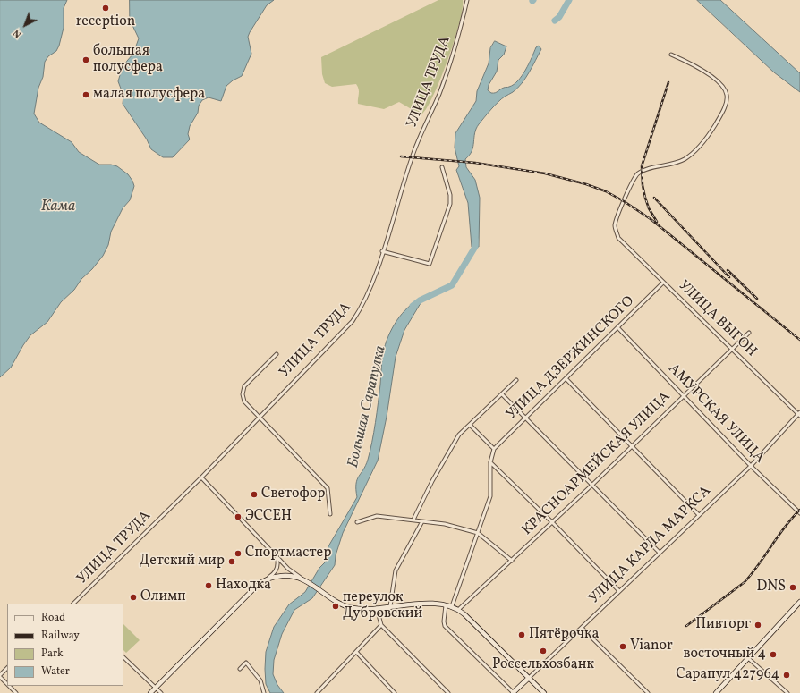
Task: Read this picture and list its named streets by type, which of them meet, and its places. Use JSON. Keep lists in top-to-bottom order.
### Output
{
  "streets": {
    "main road": ["УЛИЦА КАРЛА МАРКСА"],
    "street": [
      "УЛИЦА ТРУДА",
      "УЛИЦА ВЫГОН",
      "УЛИЦА ДЗЕРЖИНСКОГО",
      "АМУРСКАЯ УЛИЦА",
      "КРАСНОАРМЕЙСКАЯ УЛИЦА"
    ]
  },
  "crossings": [
    ["УЛИЦА ВЫГОН", "УЛИЦА ДЗЕРЖИНСКОГО"],
    ["УЛИЦА ВЫГОН", "КРАСНОАРМЕЙСКАЯ УЛИЦА"],
    ["УЛИЦА ВЫГОН", "УЛИЦА КАРЛА МАРКСА"],
    ["УЛИЦА ДЗЕРЖИНСКОГО", "АМУРСКАЯ УЛИЦА"],
    ["АМУРСКАЯ УЛИЦА", "КРАСНОАРМЕЙСКАЯ УЛИЦА"],
    ["АМУРСКАЯ УЛИЦА", "УЛИЦА КАРЛА МАРКСА"]
  ],
  "water": ["Кама", "Большая Сарапулка"],
  "places": [
    "reception",
    "большая полусфера",
    "малая полусфера",
    "Светофор",
    "ЭССЕН",
    "Спортмастер",
    "Детский мир",
    "Находка",
    "DNS",
    "Олимп",
    "переулок Дубровский",
    "Пивторг",
    "Пятёрочка",
    "Vianor",
    "Россельхозбанк",
    "восточный 4",
    "Сарапул 427964"
  ],
  "legend": [
    "Road",
    "Railway",
    "Park",
    "Water"
  ],
  "north": "bottom left"
}
